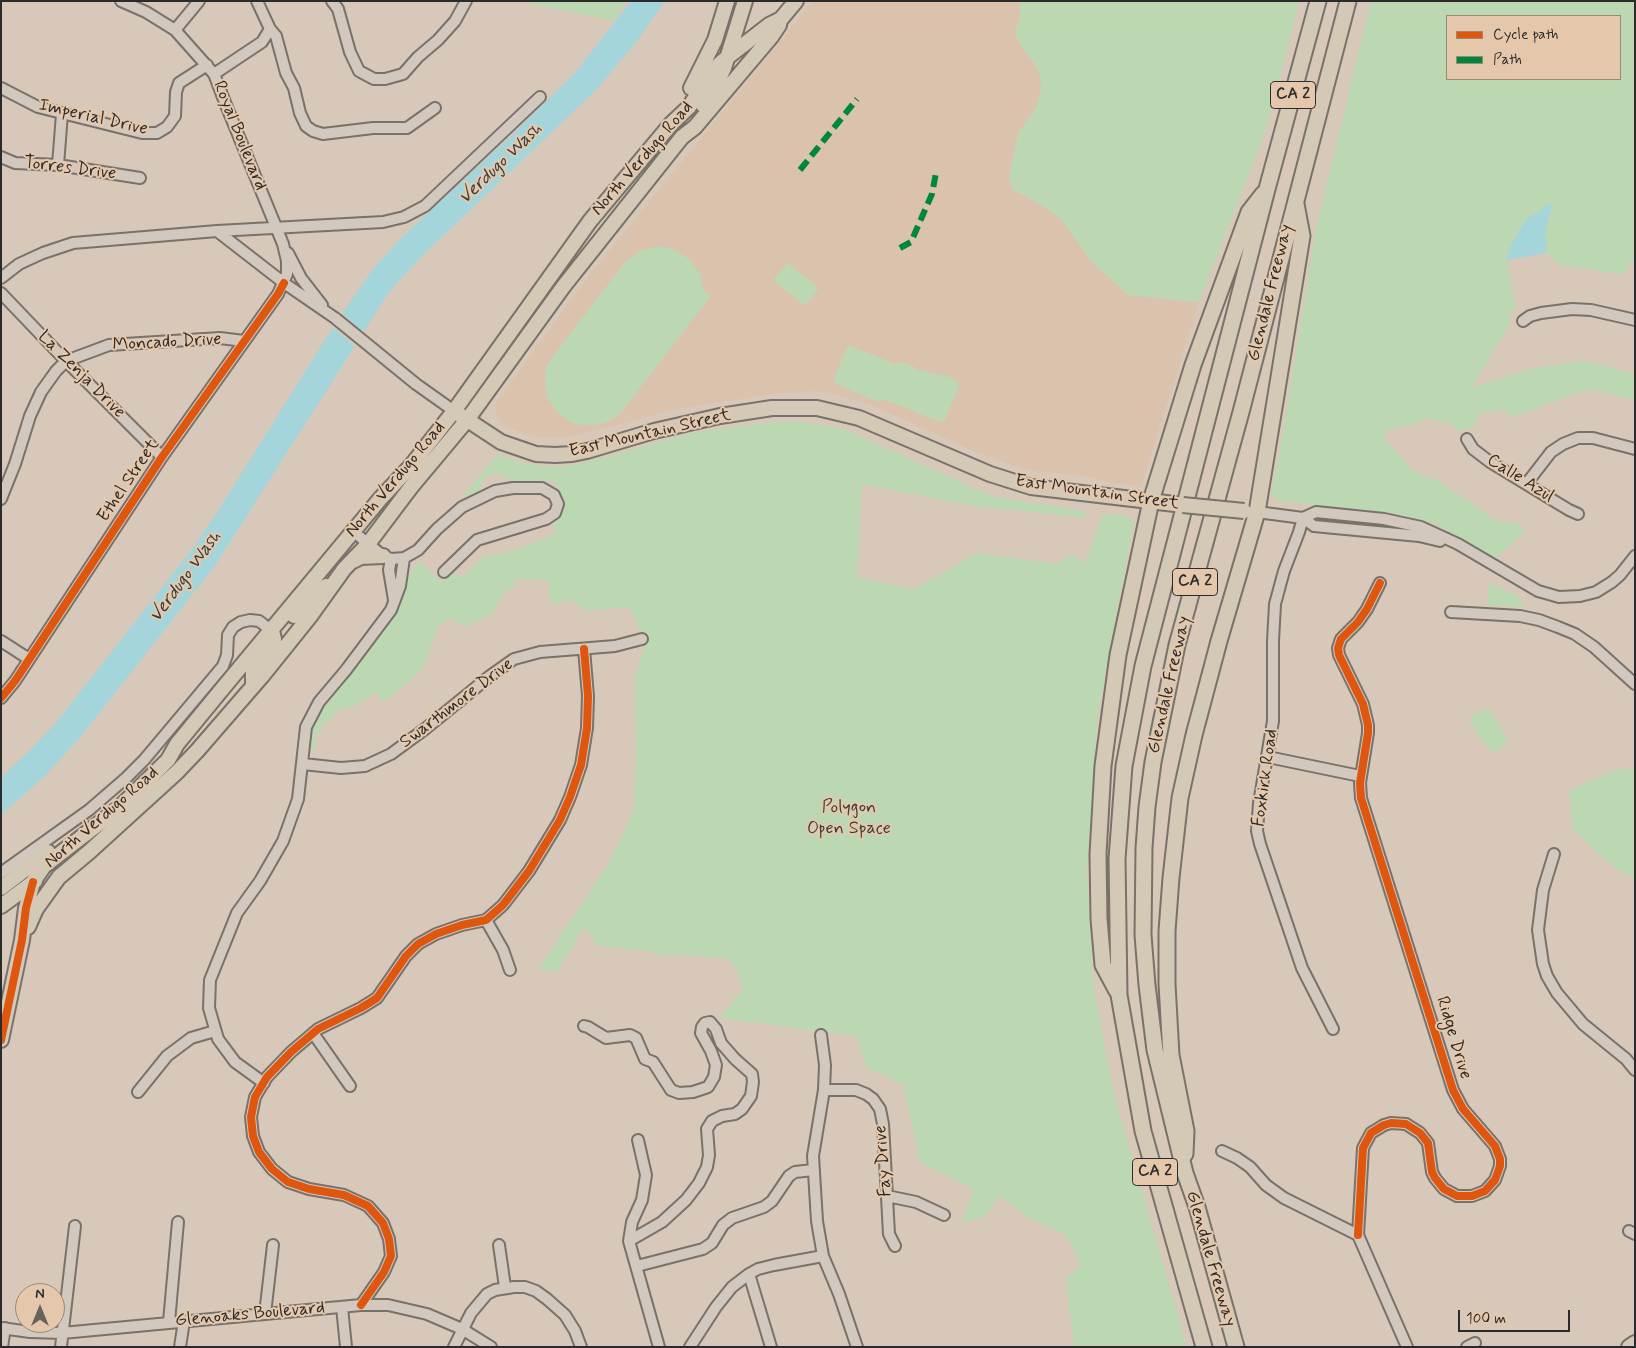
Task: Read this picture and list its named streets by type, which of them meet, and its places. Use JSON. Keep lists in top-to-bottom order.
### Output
{
  "streets": {
    "highway": ["CA 2", "Glendale Freeway"],
    "main road": ["North Verdugo Road", "East Mountain Street"],
    "street": [
      "Imperial Drive",
      "Royal Boulevard",
      "Torres Drive",
      "Moncado Drive",
      "La Zenja Drive",
      "Calle Azul",
      "Ethel Street",
      "Swarthmore Drive",
      "Foxkirk Road",
      "Ridge Drive",
      "Fay Drive",
      "Glenoaks Boulevard"
    ]
  },
  "crossings": [
    ["Imperial Drive", "Royal Boulevard"],
    ["Royal Boulevard", "East Mountain Street"],
    ["Royal Boulevard", "Ethel Street"],
    ["North Verdugo Road", "East Mountain Street"],
    ["Moncado Drive", "La Zenja Drive"],
    ["Moncado Drive", "Ethel Street"],
    ["La Zenja Drive", "Ethel Street"],
    ["East Mountain Street", "Ethel Street"]
  ],
  "water": ["Verdugo Wash"],
  "parks": ["Polygon Open Space"],
  "legend": ["Cycle path", "Path"],
  "scale_bar": "100 m",
  "north": "top"
}
